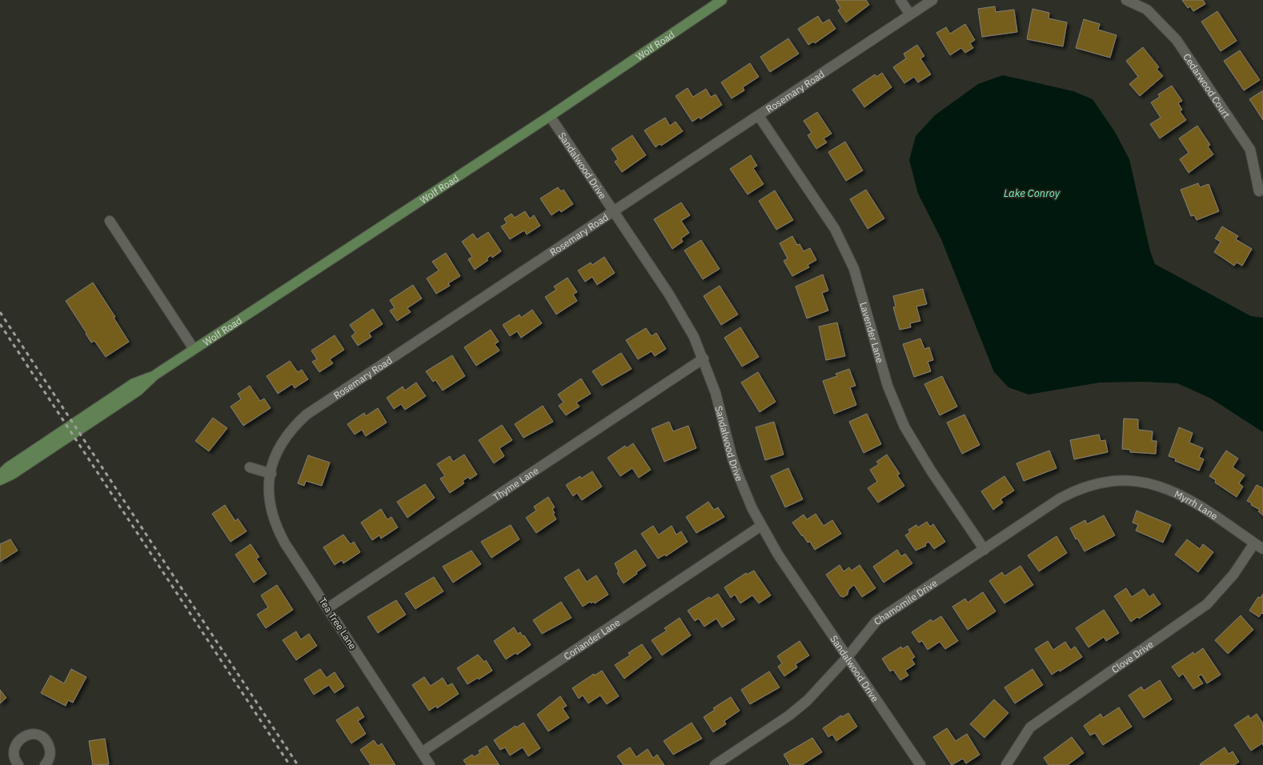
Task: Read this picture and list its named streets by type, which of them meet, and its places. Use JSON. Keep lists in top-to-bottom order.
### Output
{
  "streets": {
    "main road": ["Wolf Road"],
    "street": [
      "Cedarwood Court",
      "Rosemary Road",
      "Sandalwood Drive",
      "Lavender Lane",
      "Thyme Lane",
      "Myrrh Lane",
      "Chamomile Drive",
      "Tea Tree Lane",
      "Coriander Lane",
      "Clove Drive"
    ]
  },
  "crossings": [
    ["Wolf Road", "Sandalwood Drive"],
    ["Rosemary Road", "Sandalwood Drive"],
    ["Rosemary Road", "Lavender Lane"],
    ["Rosemary Road", "Tea Tree Lane"],
    ["Sandalwood Drive", "Thyme Lane"],
    ["Sandalwood Drive", "Chamomile Drive"],
    ["Sandalwood Drive", "Coriander Lane"],
    ["Lavender Lane", "Chamomile Drive"],
    ["Thyme Lane", "Tea Tree Lane"],
    ["Myrrh Lane", "Chamomile Drive"],
    ["Myrrh Lane", "Clove Drive"],
    ["Tea Tree Lane", "Coriander Lane"]
  ],
  "water": ["Lake Conroy"]
}
